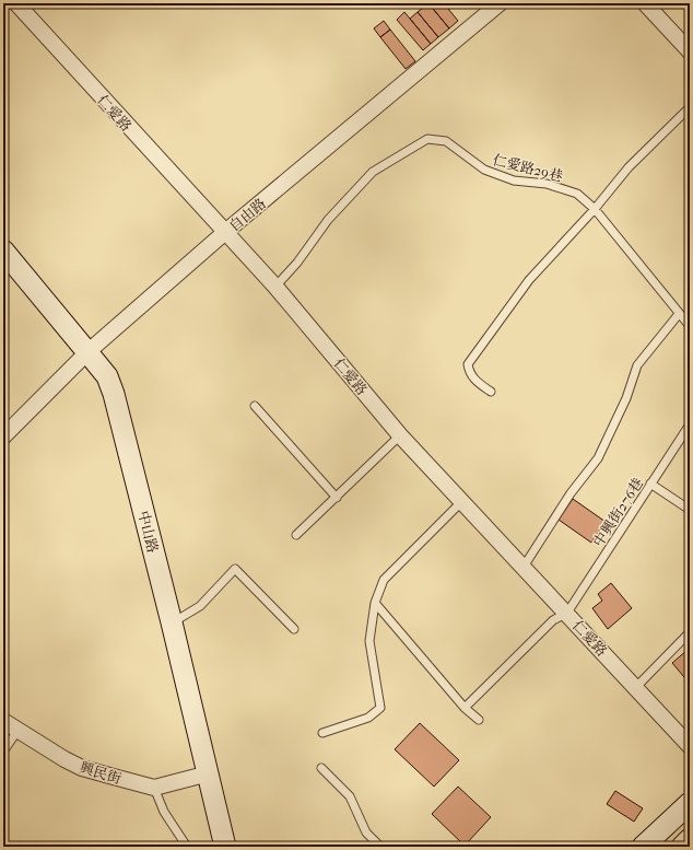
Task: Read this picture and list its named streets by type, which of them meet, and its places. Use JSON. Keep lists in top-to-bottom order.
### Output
{
  "streets": {
    "main road": ["中山路"],
    "street": ["仁愛路", "自由路", "興民街"],
    "lane": ["仁愛路29巷", "中興街276巷"]
  },
  "crossings": [
    ["仁愛路", "仁愛路29巷"],
    ["仁愛路", "自由路"],
    ["仁愛路", "中興街276巷"],
    ["自由路", "中山路"],
    ["中山路", "興民街"]
  ]
}
